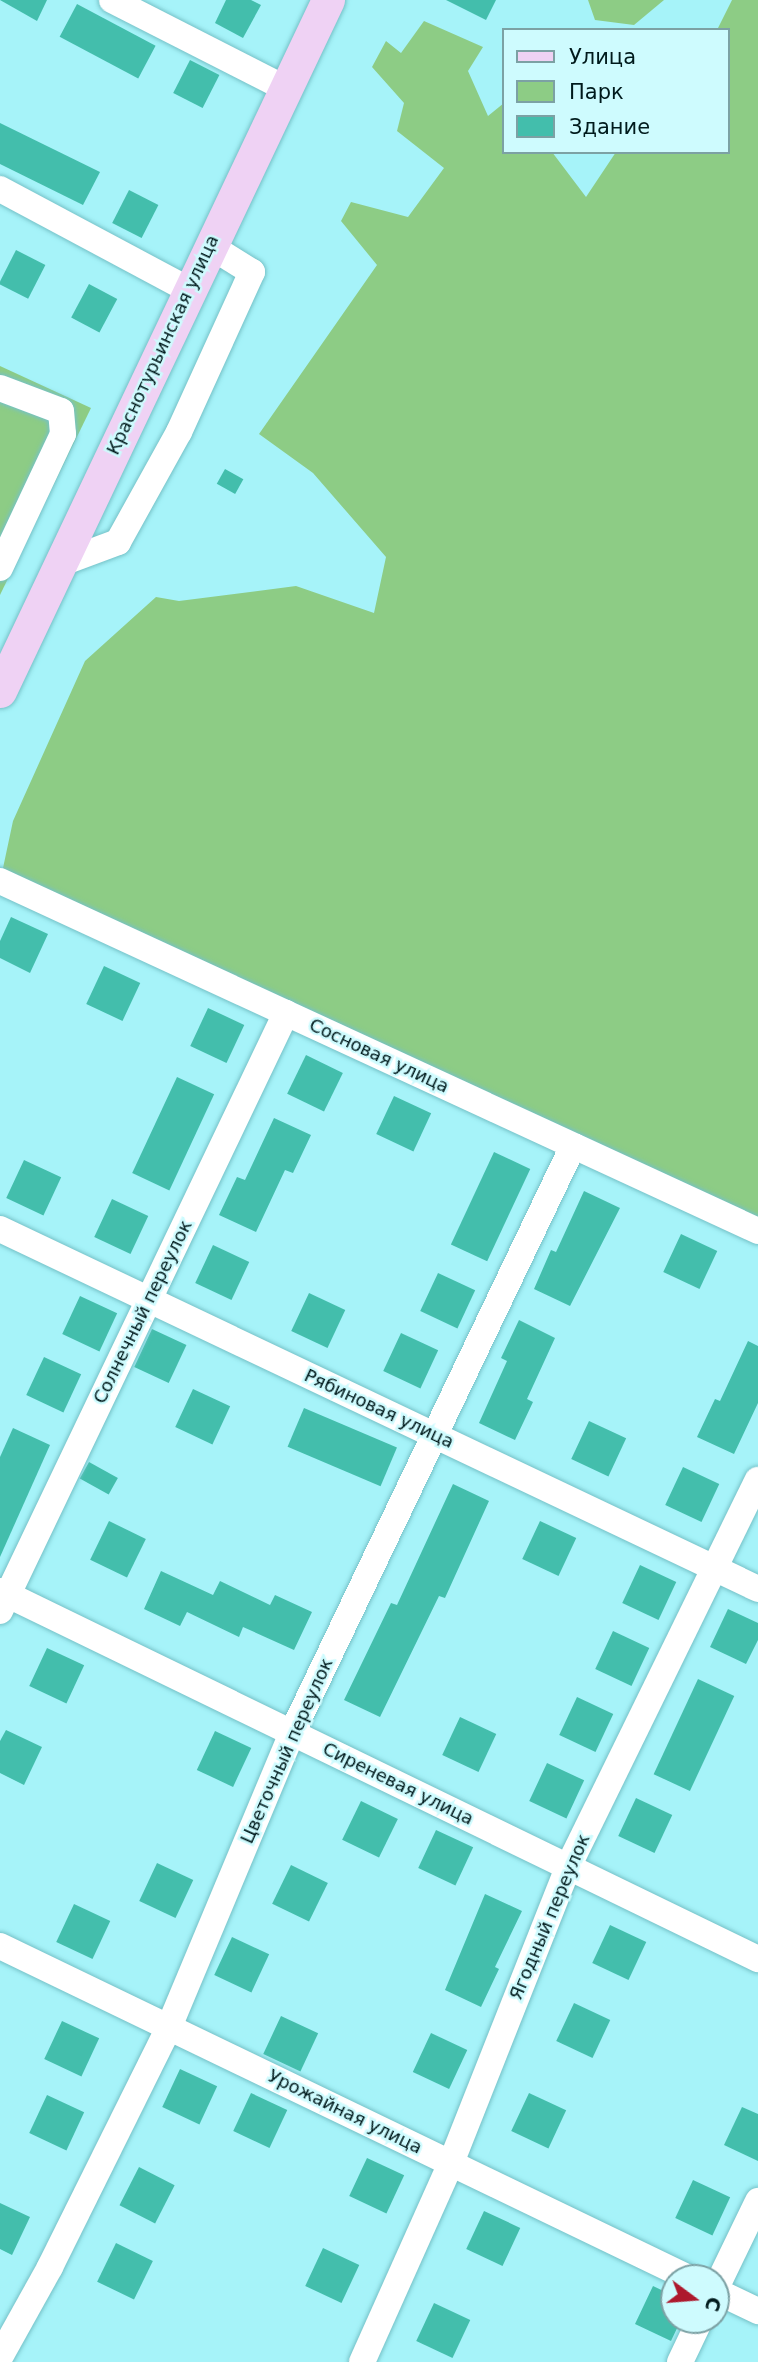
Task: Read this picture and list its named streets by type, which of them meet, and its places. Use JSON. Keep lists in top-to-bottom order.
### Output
{
  "streets": {
    "main road": ["Краснотурьинская улица"],
    "street": [
      "Сосновая улица",
      "Солнечный переулок",
      "Рябиновая улица",
      "Цветочный переулок",
      "Сиреневая улица",
      "Ягодный переулок",
      "Урожайная улица"
    ]
  },
  "crossings": [
    ["Сосновая улица", "Солнечный переулок"],
    ["Сосновая улица", "Цветочный переулок"],
    ["Солнечный переулок", "Рябиновая улица"],
    ["Солнечный переулок", "Сиреневая улица"],
    ["Рябиновая улица", "Цветочный переулок"],
    ["Рябиновая улица", "Ягодный переулок"],
    ["Цветочный переулок", "Сиреневая улица"],
    ["Цветочный переулок", "Урожайная улица"],
    ["Сиреневая улица", "Ягодный переулок"],
    ["Ягодный переулок", "Урожайная улица"]
  ],
  "legend": ["Улица", "Парк", "Здание"],
  "north": "right"
}
